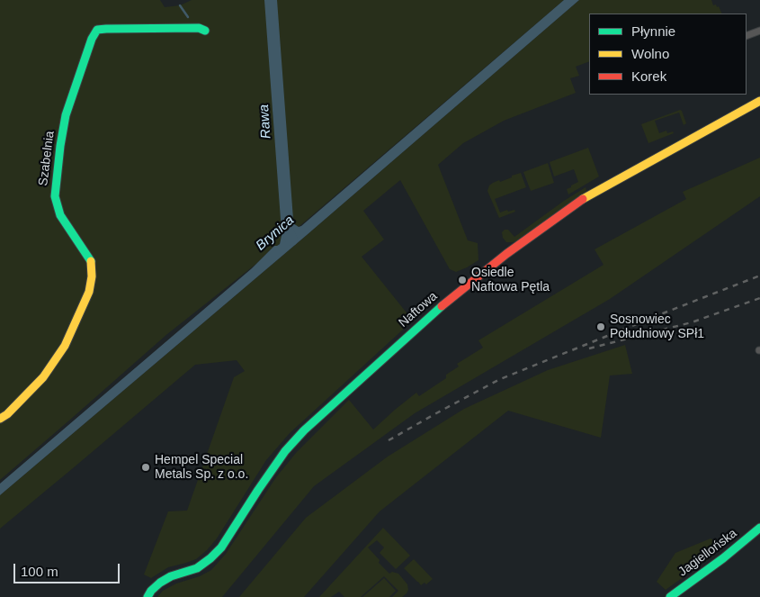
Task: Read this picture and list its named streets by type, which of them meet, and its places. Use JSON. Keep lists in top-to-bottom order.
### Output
{
  "streets": {
    "street": ["Szabelnia", "Naftowa", "Jagiellońska"]
  },
  "water": ["Rawa", "Brynica"],
  "places": ["Osiedle Naftowa Pętla", "Sosnowiec Południowy SPł1", "Hempel Special Metals Sp. z o.o."],
  "legend": ["Płynnie", "Wolno", "Korek"],
  "scale_bar": "100 m"
}
